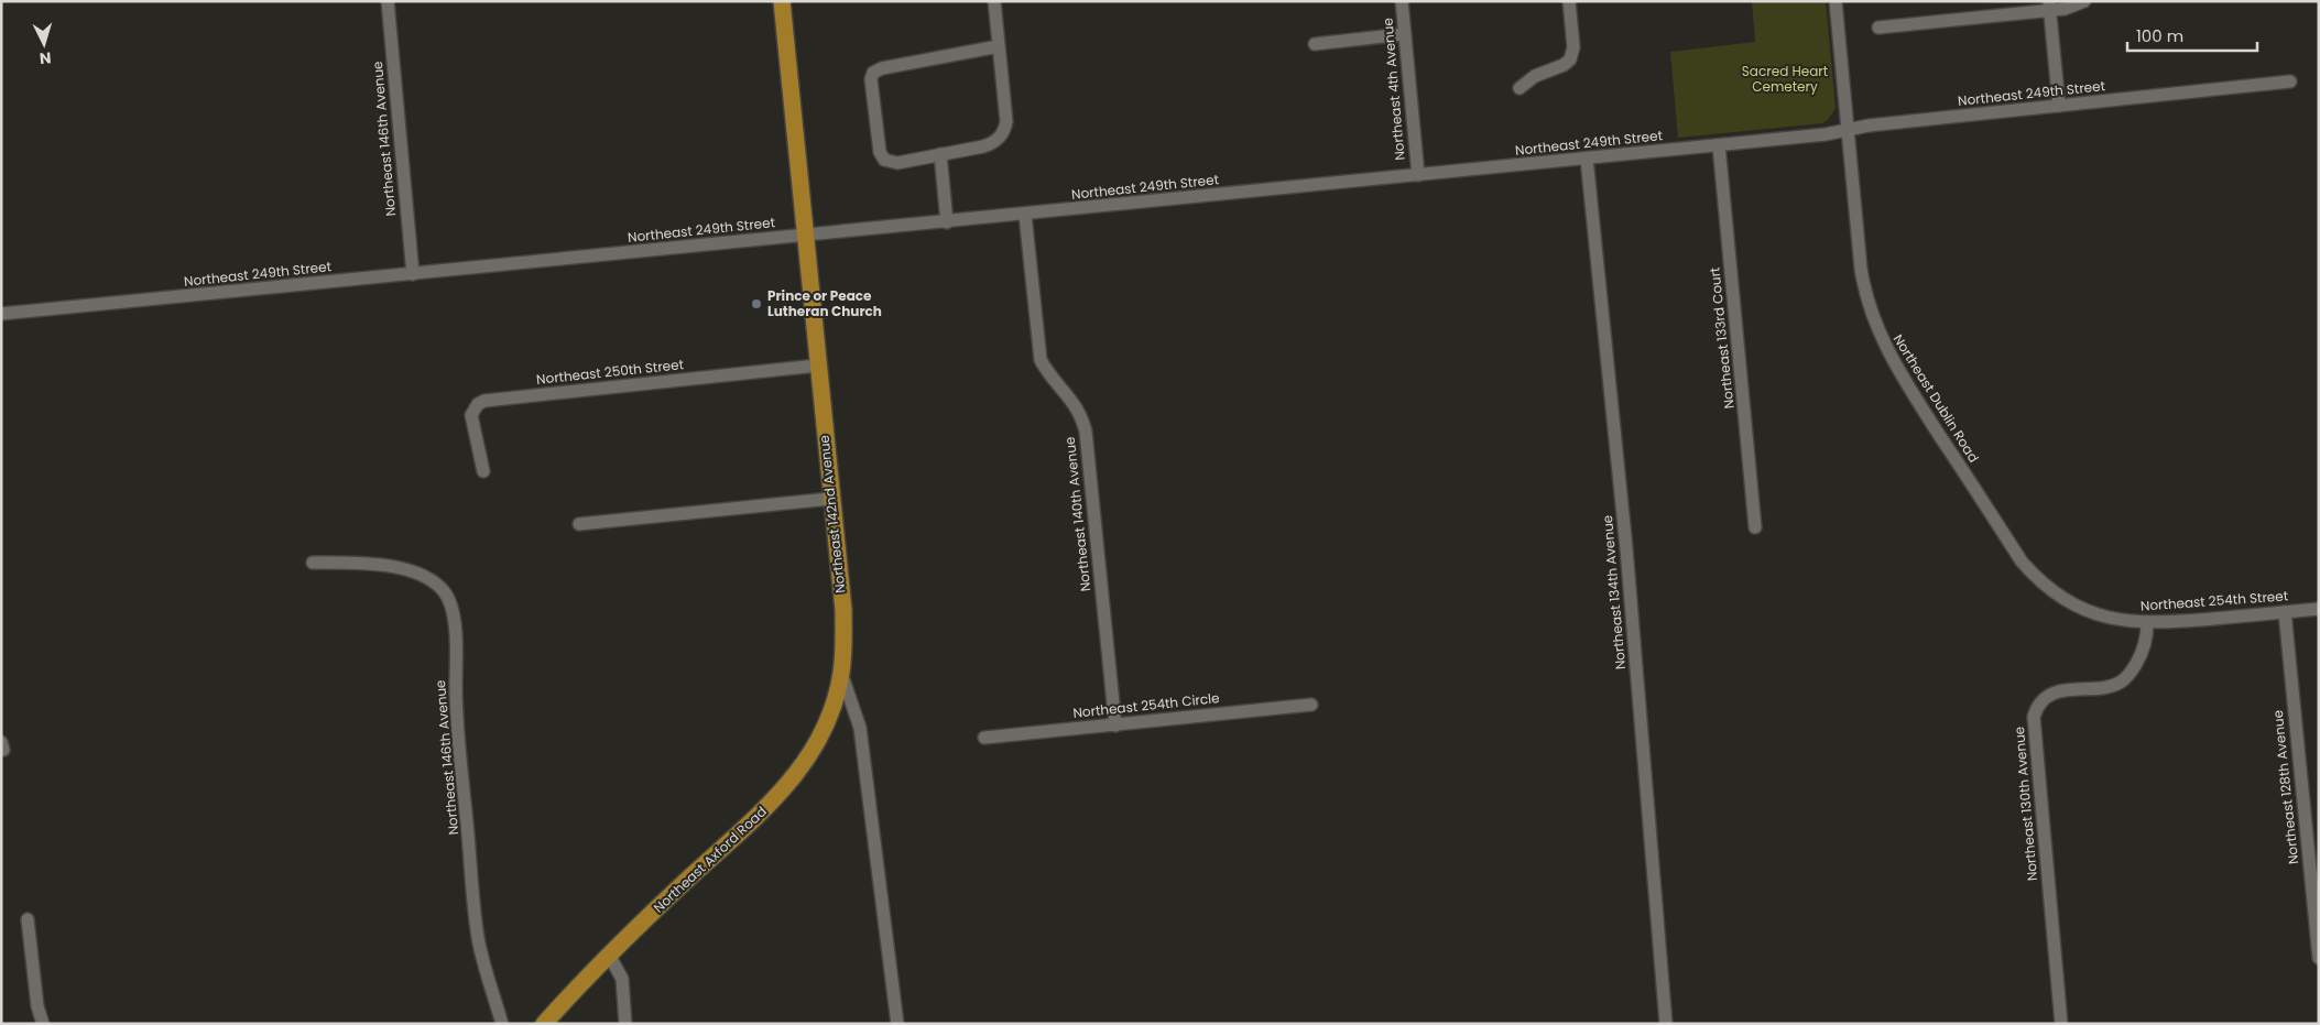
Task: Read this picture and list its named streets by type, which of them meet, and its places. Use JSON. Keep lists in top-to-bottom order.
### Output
{
  "streets": {
    "main road": ["Northeast 142nd Avenue", "Northeast Axford Road"],
    "street": [
      "Northeast 4th Avenue",
      "Northeast 249th Street",
      "Northeast 146th Avenue",
      "Northeast 133rd Court",
      "Northeast 250th Street",
      "Northeast Dublin Road",
      "Northeast 140th Avenue",
      "Northeast 134th Avenue",
      "Northeast 254th Street",
      "Northeast 254th Circle",
      "Northeast 128th Avenue",
      "Northeast 130th Avenue"
    ]
  },
  "crossings": [
    ["Northeast 4th Avenue", "Northeast 249th Street"],
    ["Northeast 249th Street", "Northeast 146th Avenue"],
    ["Northeast 249th Street", "Northeast 133rd Court"],
    ["Northeast 249th Street", "Northeast Dublin Road"],
    ["Northeast 249th Street", "Northeast 142nd Avenue"],
    ["Northeast 249th Street", "Northeast 140th Avenue"],
    ["Northeast 249th Street", "Northeast 134th Avenue"],
    ["Northeast 250th Street", "Northeast 142nd Avenue"],
    ["Northeast Dublin Road", "Northeast 254th Street"],
    ["Northeast 142nd Avenue", "Northeast Axford Road"],
    ["Northeast 140th Avenue", "Northeast 254th Circle"],
    ["Northeast 254th Street", "Northeast 128th Avenue"],
    ["Northeast 254th Street", "Northeast 130th Avenue"]
  ],
  "parks": ["Sacred Heart Cemetery"],
  "places": ["Prince or Peace Lutheran Church"],
  "scale_bar": "100 m",
  "north": "bottom"
}
